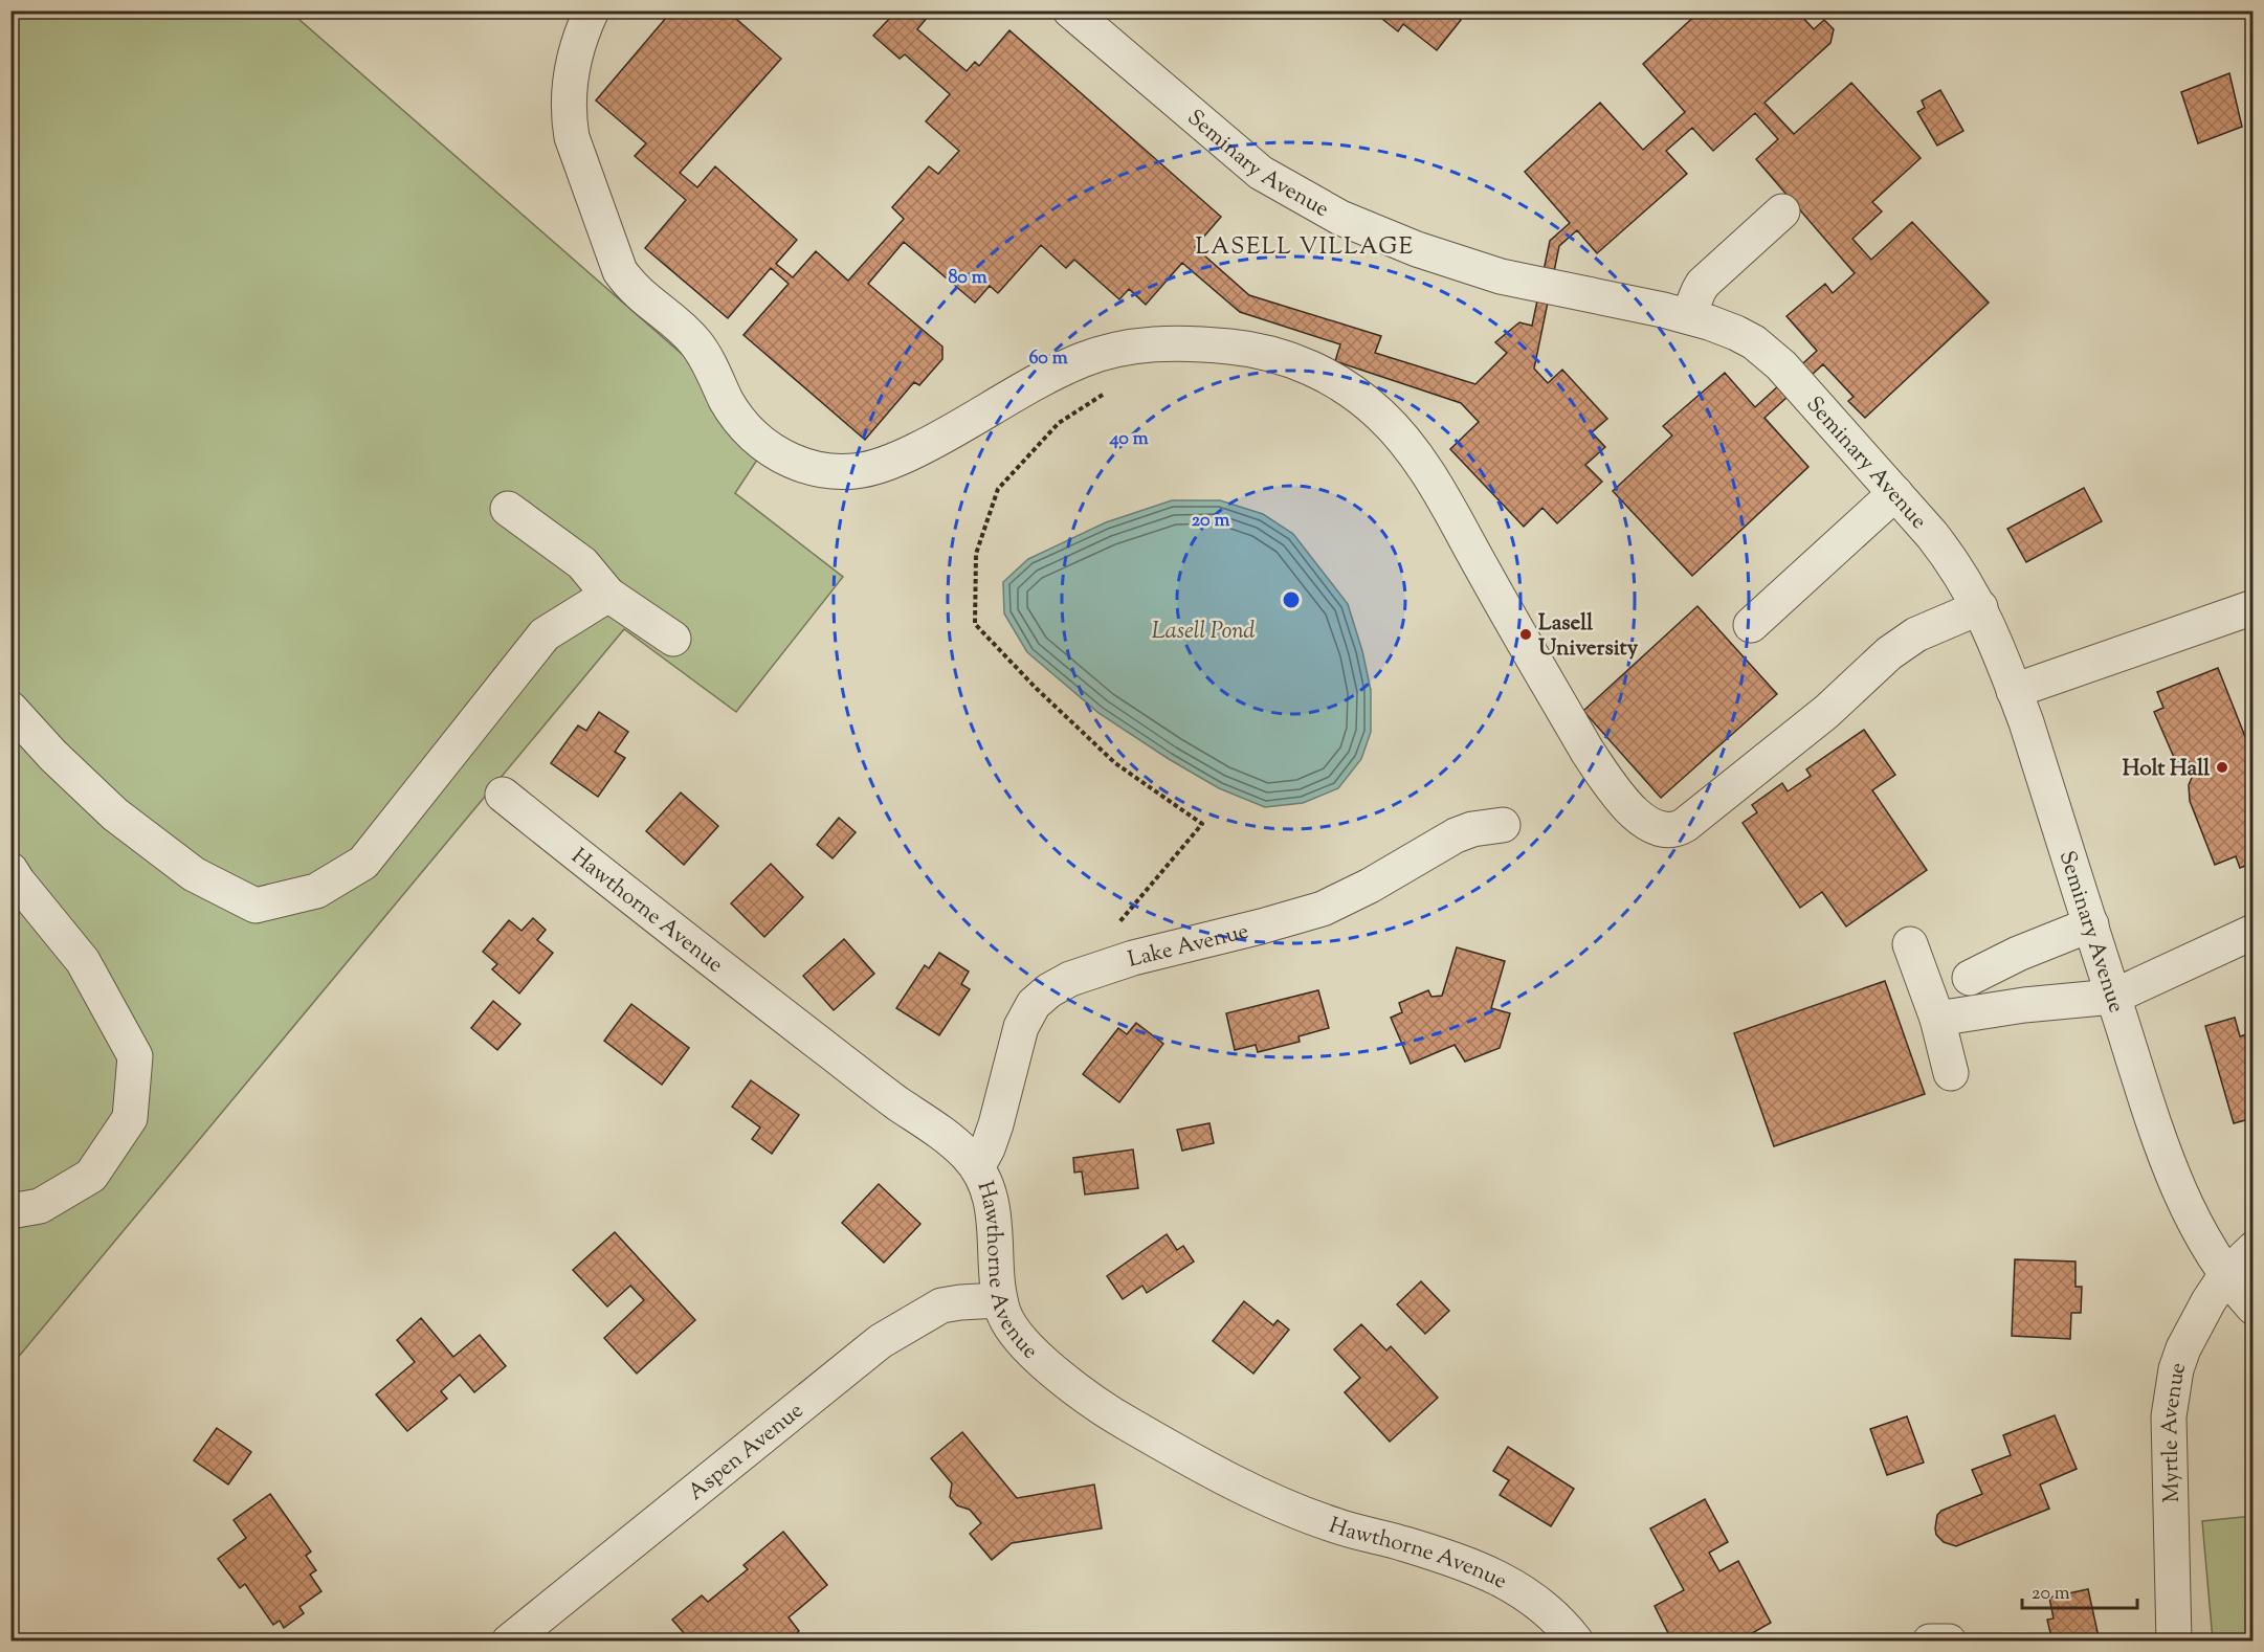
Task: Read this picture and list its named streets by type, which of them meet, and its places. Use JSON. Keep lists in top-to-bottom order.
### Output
{
  "streets": {
    "street": [
      "Seminary Avenue",
      "Hawthorne Avenue",
      "Lake Avenue",
      "Myrtle Avenue",
      "Aspen Avenue"
    ]
  },
  "crossings": [
    ["Seminary Avenue", "Myrtle Avenue"],
    ["Hawthorne Avenue", "Lake Avenue"],
    ["Hawthorne Avenue", "Aspen Avenue"]
  ],
  "districts": ["LASELL VILLAGE"],
  "water": ["Lasell Pond"],
  "places": ["Lasell University", "Holt Hall"],
  "scale_bar": "20 m",
  "rings": [
    "80 m",
    "60 m",
    "40 m",
    "20 m"
  ]
}
